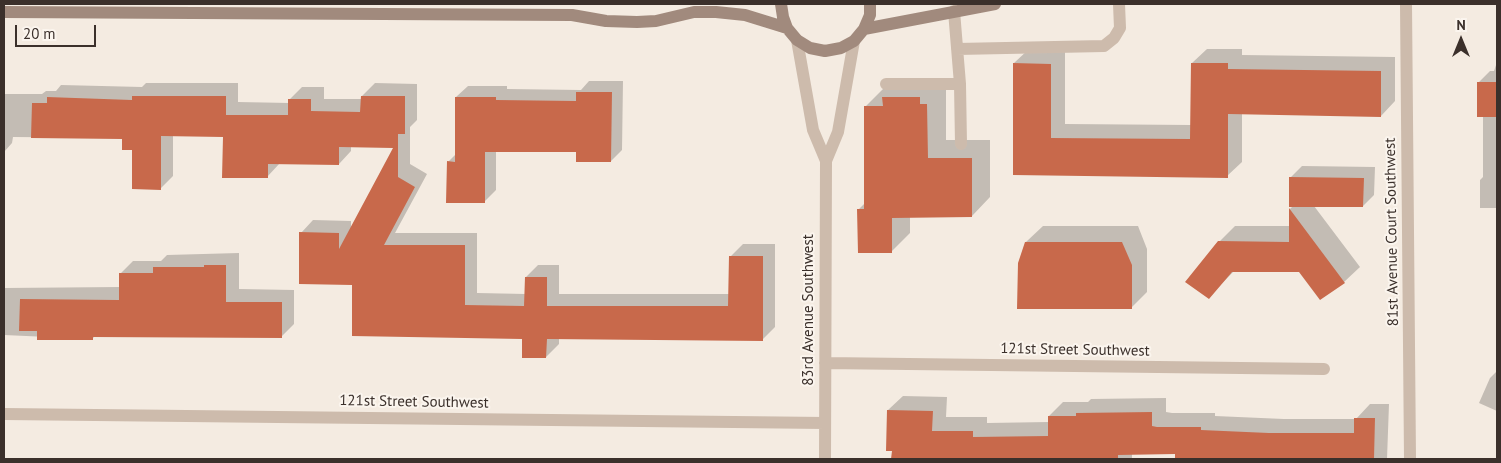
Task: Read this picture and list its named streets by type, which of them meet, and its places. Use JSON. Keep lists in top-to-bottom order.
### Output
{
  "streets": {
    "street": ["81st Avenue Court Southwest", "83rd Avenue Southwest", "121st Street Southwest"]
  },
  "crossings": [
    ["83rd Avenue Southwest", "121st Street Southwest"]
  ],
  "scale_bar": "20 m",
  "north": "top"
}
